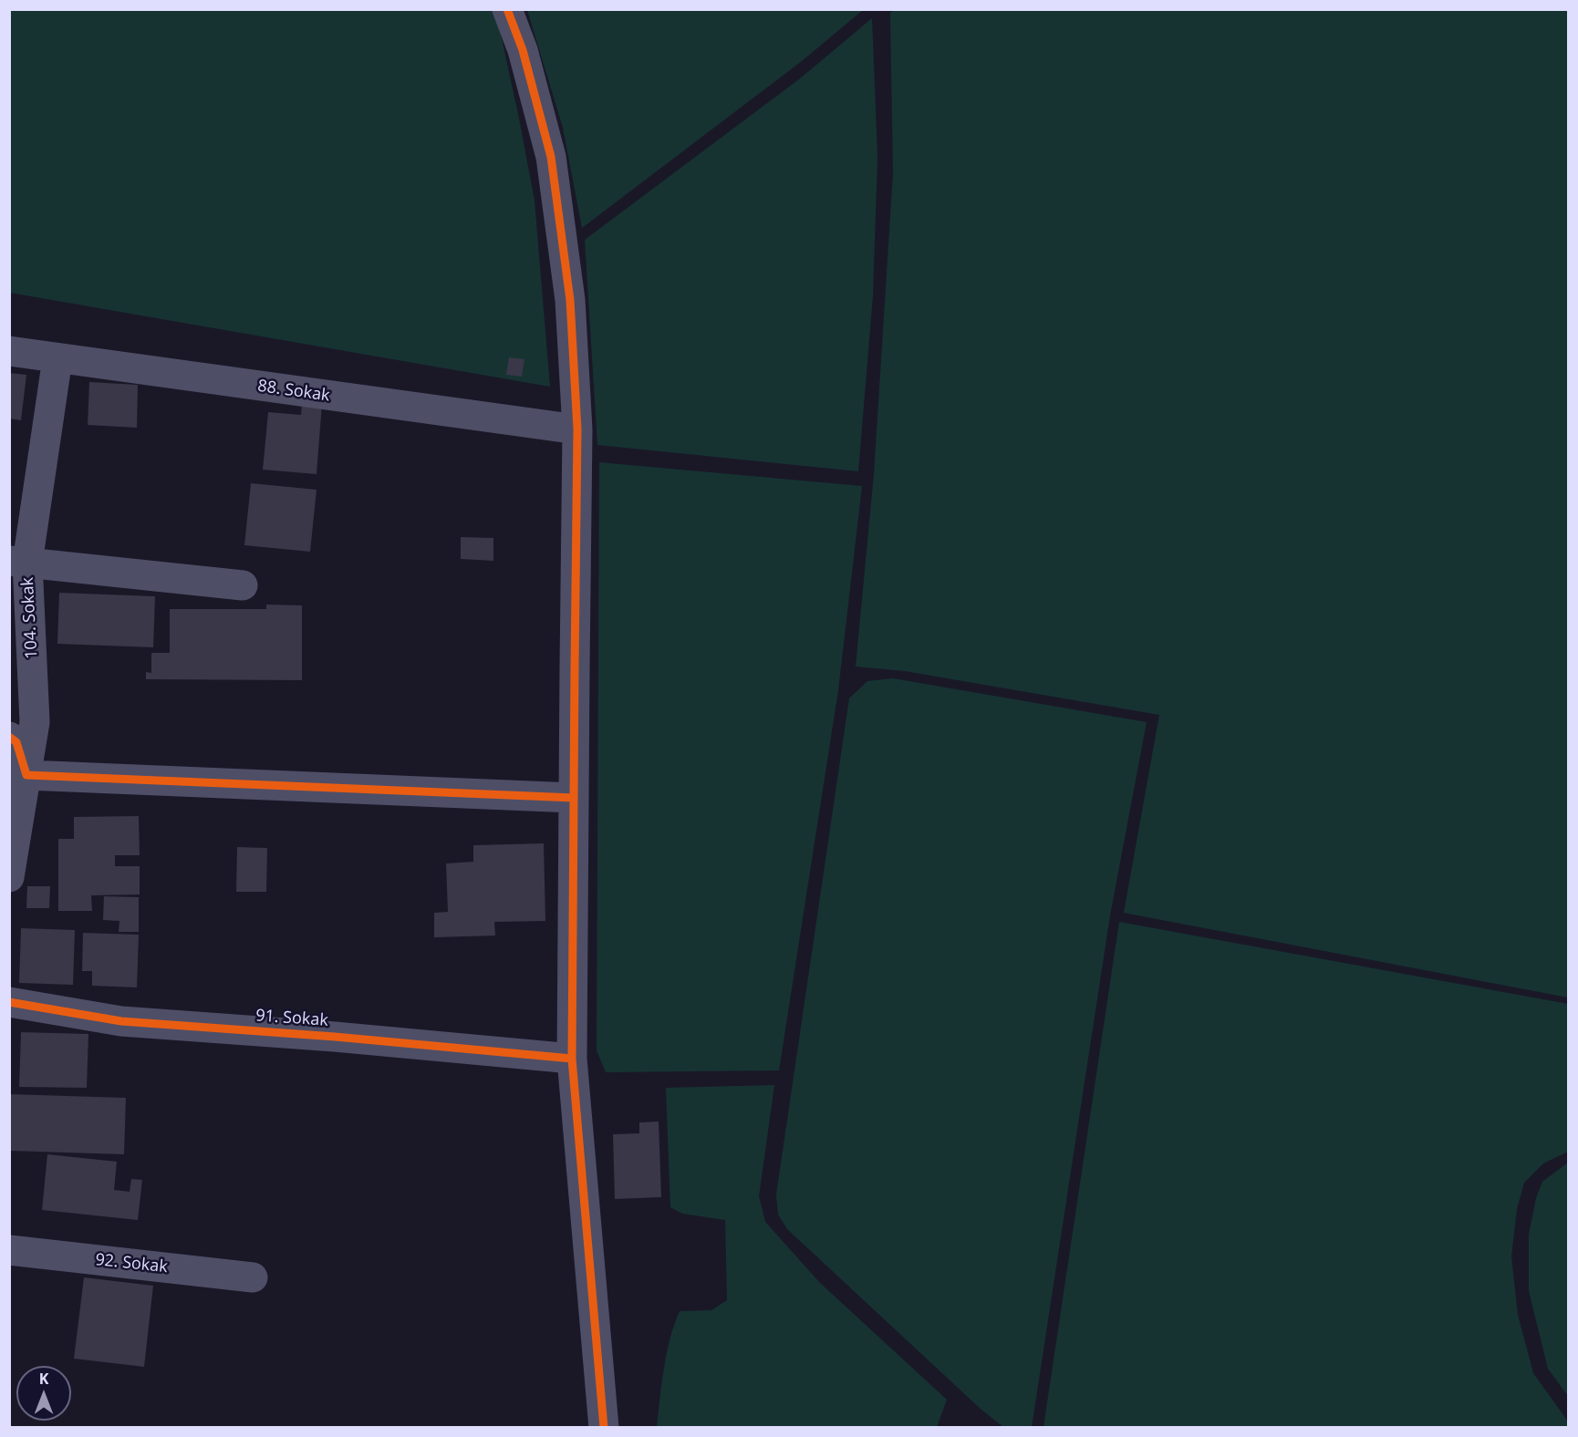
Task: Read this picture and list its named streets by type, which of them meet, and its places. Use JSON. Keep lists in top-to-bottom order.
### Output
{
  "streets": {
    "street": [
      "88. Sokak",
      "104. Sokak",
      "91. Sokak",
      "92. Sokak"
    ]
  },
  "crossings": [
    ["88. Sokak", "104. Sokak"]
  ],
  "north": "top"
}
